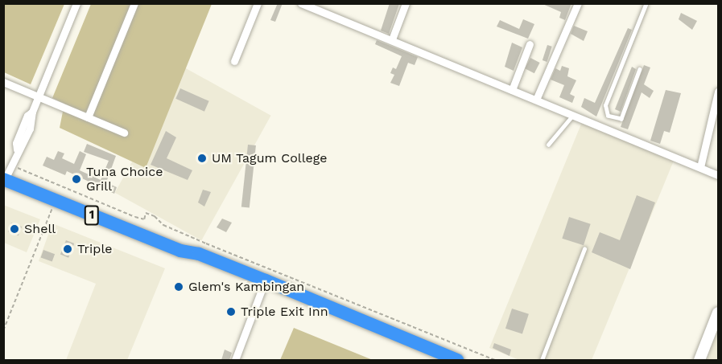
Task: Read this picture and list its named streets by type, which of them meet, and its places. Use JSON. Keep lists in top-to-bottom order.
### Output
{
  "streets": {
    "highway": ["1"]
  },
  "places": [
    "UM Tagum College",
    "Tuna Choice Grill",
    "Shell",
    "Triple",
    "Glem's Kambingan",
    "Triple Exit Inn"
  ]
}
